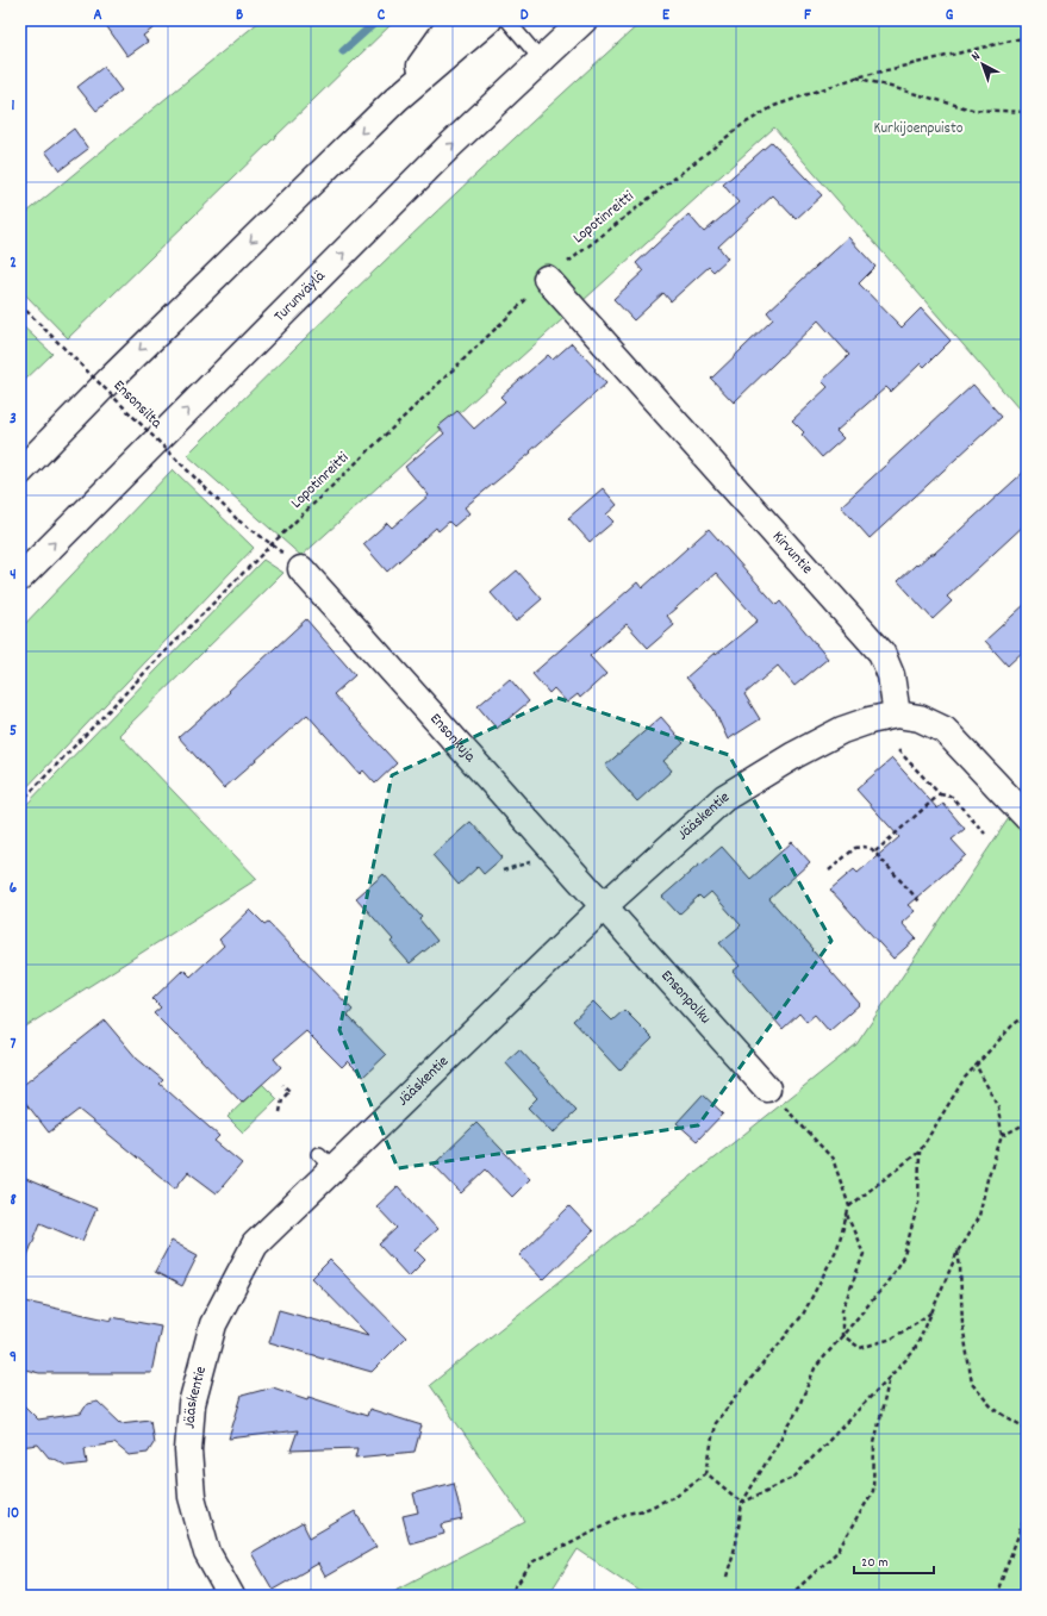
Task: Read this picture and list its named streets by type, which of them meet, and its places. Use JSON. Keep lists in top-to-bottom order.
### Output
{
  "streets": {
    "main road": [
      "Turunväylä",
      "Kirvuntie",
      "Ensonkuja",
      "Jääskentie",
      "Ensonpolku"
    ],
    "path": ["Lopotinreitti", "Ensonsilta"]
  },
  "crossings": [
    ["Lopotinreitti", "Ensonsilta"],
    ["Lopotinreitti", "Kirvuntie"],
    ["Kirvuntie", "Jääskentie"],
    ["Ensonkuja", "Jääskentie"],
    ["Ensonkuja", "Ensonpolku"],
    ["Jääskentie", "Ensonpolku"]
  ],
  "parks": ["Kurkijoenpuisto"],
  "scale_bar": "20 m",
  "north": "top left",
  "grid": {
    "columns": [
      "A",
      "B",
      "C",
      "D",
      "E",
      "F",
      "G"
    ],
    "rows": [
      "1",
      "2",
      "3",
      "4",
      "5",
      "6",
      "7",
      "8",
      "9",
      "10"
    ]
  }
}
